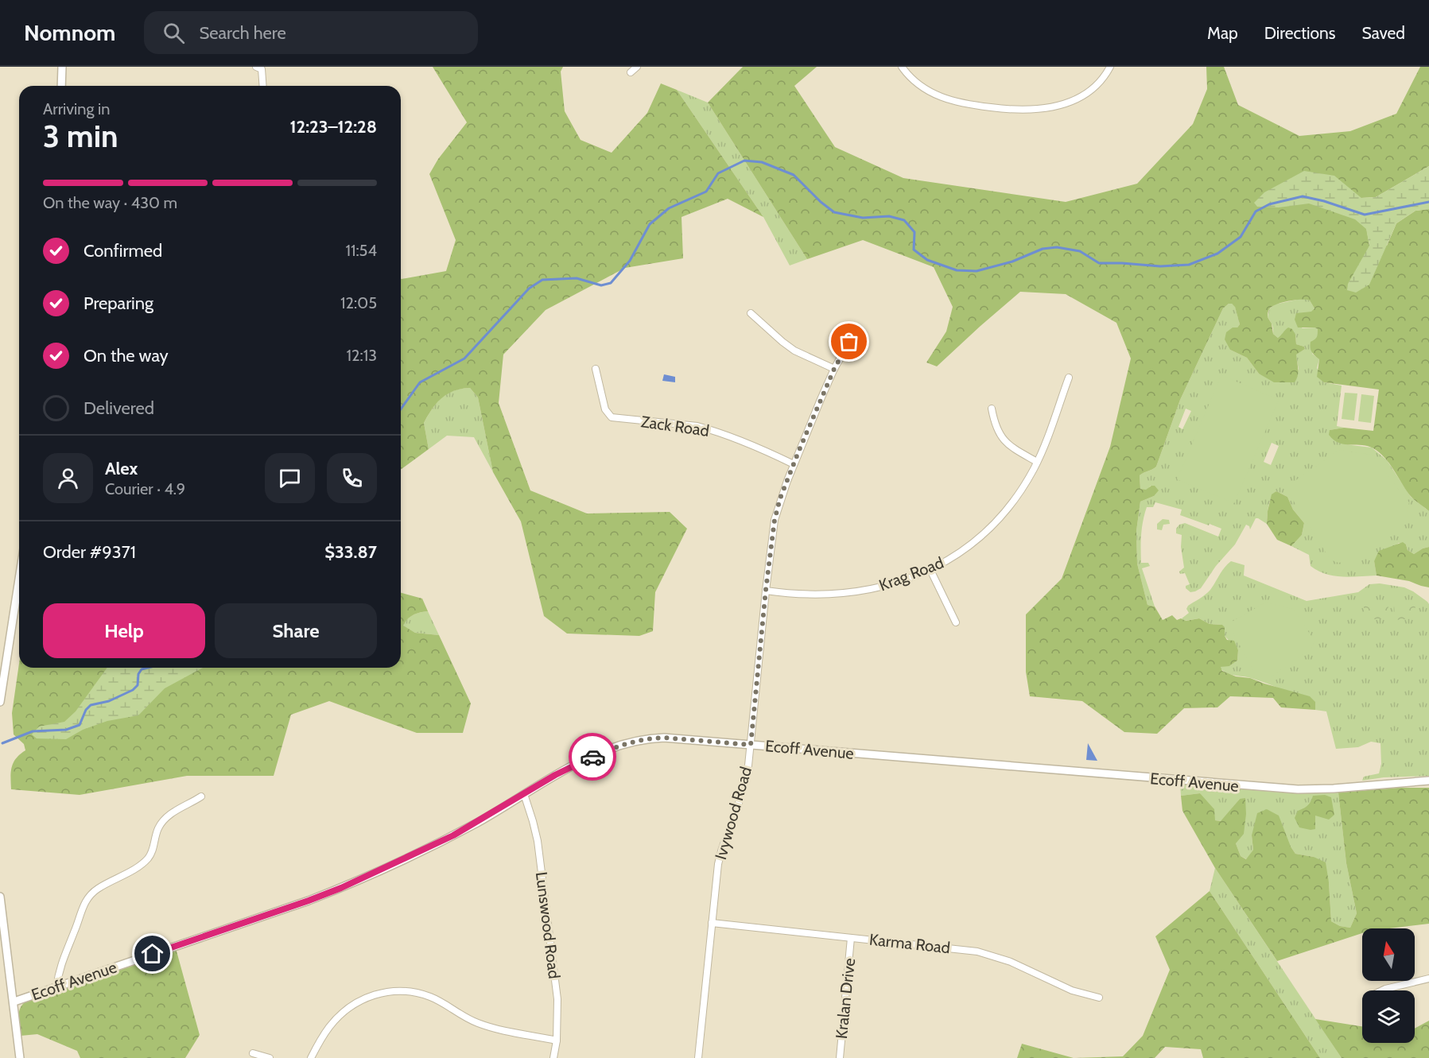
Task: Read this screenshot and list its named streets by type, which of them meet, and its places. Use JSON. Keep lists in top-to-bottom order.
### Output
{
  "streets": {
    "street": [
      "Zack Road",
      "Krag Road",
      "Ecoff Avenue",
      "Ivywood Road",
      "Lunswood Road",
      "Karma Road",
      "Kralan Drive"
    ]
  },
  "crossings": [
    ["Zack Road", "Ivywood Road"],
    ["Krag Road", "Ivywood Road"],
    ["Ecoff Avenue", "Ivywood Road"],
    ["Ecoff Avenue", "Lunswood Road"],
    ["Ivywood Road", "Karma Road"],
    ["Karma Road", "Kralan Drive"]
  ],
  "north": "top",
  "page": {
    "header": "Nomnom",
    "search": "Search here",
    "nav": ["Map", "Directions", "Saved"],
    "heading": ["3 min", "Arriving in", "12:23–12:28"],
    "panel": [
      "Alex",
      "Courier · 4.9",
      "Order #9371",
      "$33.87"
    ],
    "bar": "On the way · 430 m",
    "list": [
      ["Confirmed", "11:54"],
      ["Preparing", "12:05"],
      ["On the way", "12:13"],
      "Delivered"
    ],
    "buttons": ["Help", "Share"]
  }
}
